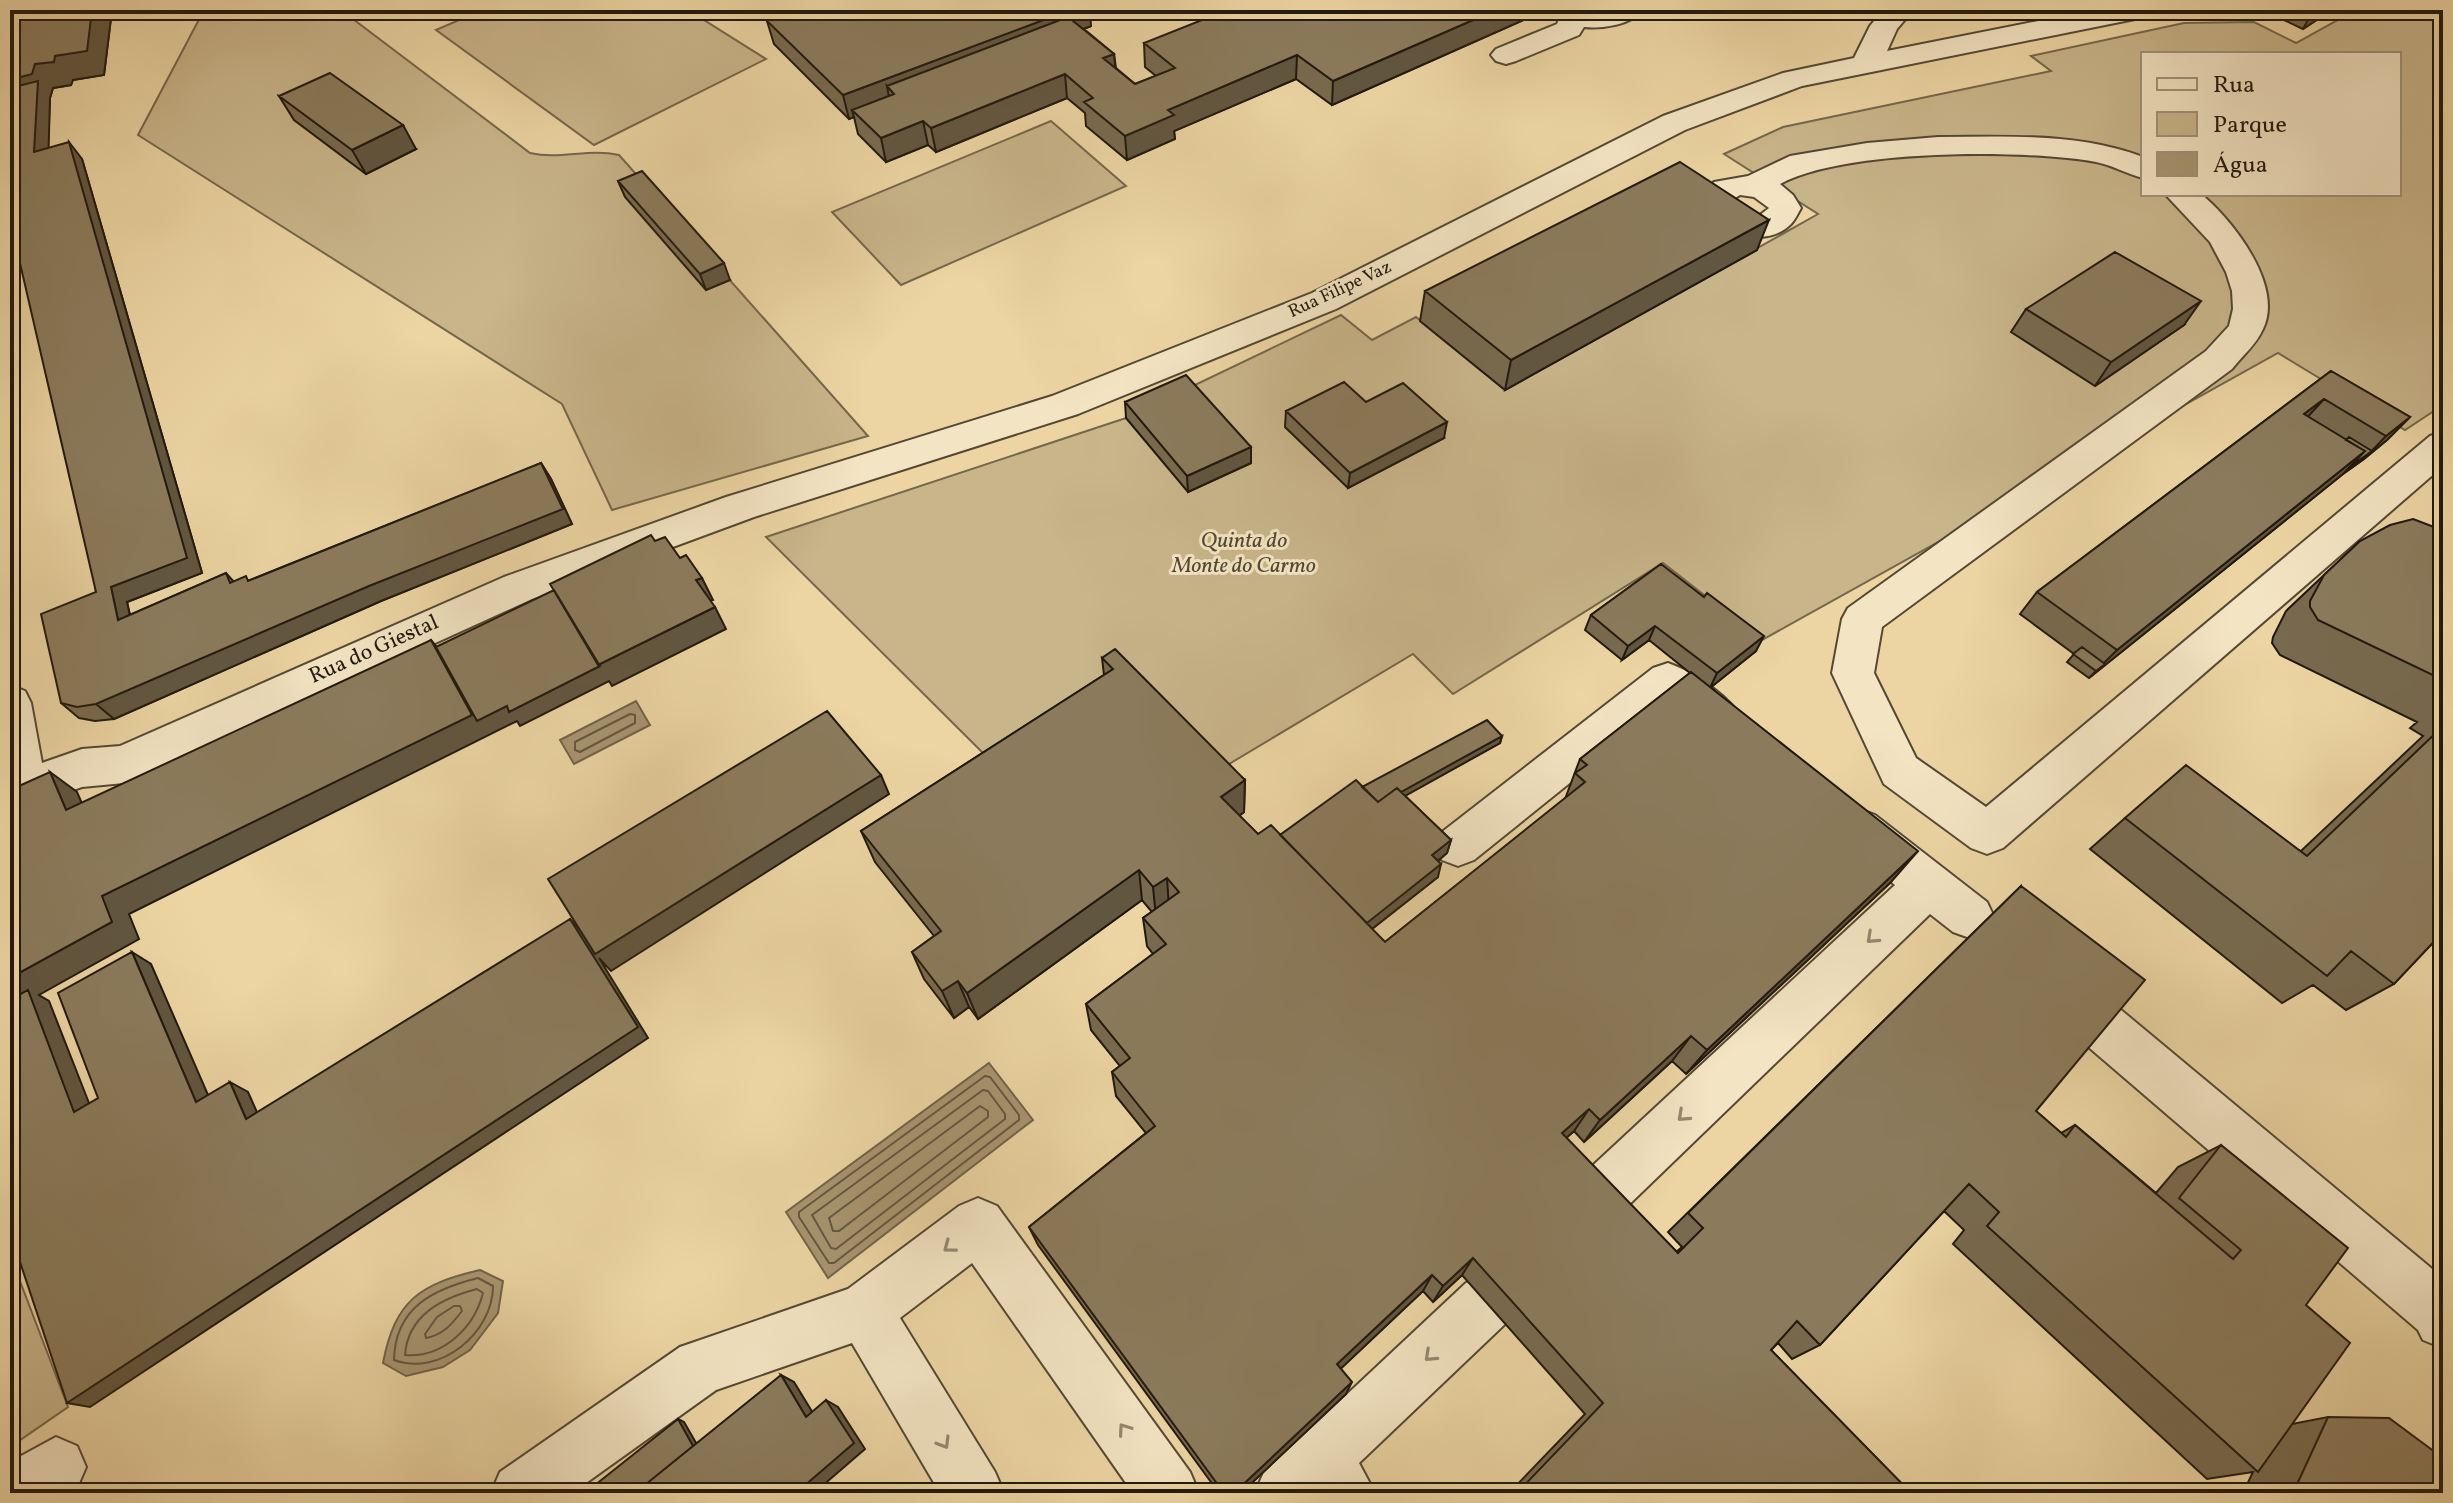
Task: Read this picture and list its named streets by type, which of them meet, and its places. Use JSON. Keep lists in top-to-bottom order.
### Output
{
  "streets": {
    "street": ["Rua Filipe Vaz", "Rua do Giestal"]
  },
  "crossings": [
    ["Rua Filipe Vaz", "Rua do Giestal"]
  ],
  "parks": ["Quinta do Monte do Carmo"],
  "legend": ["Rua", "Parque", "Água"]
}
